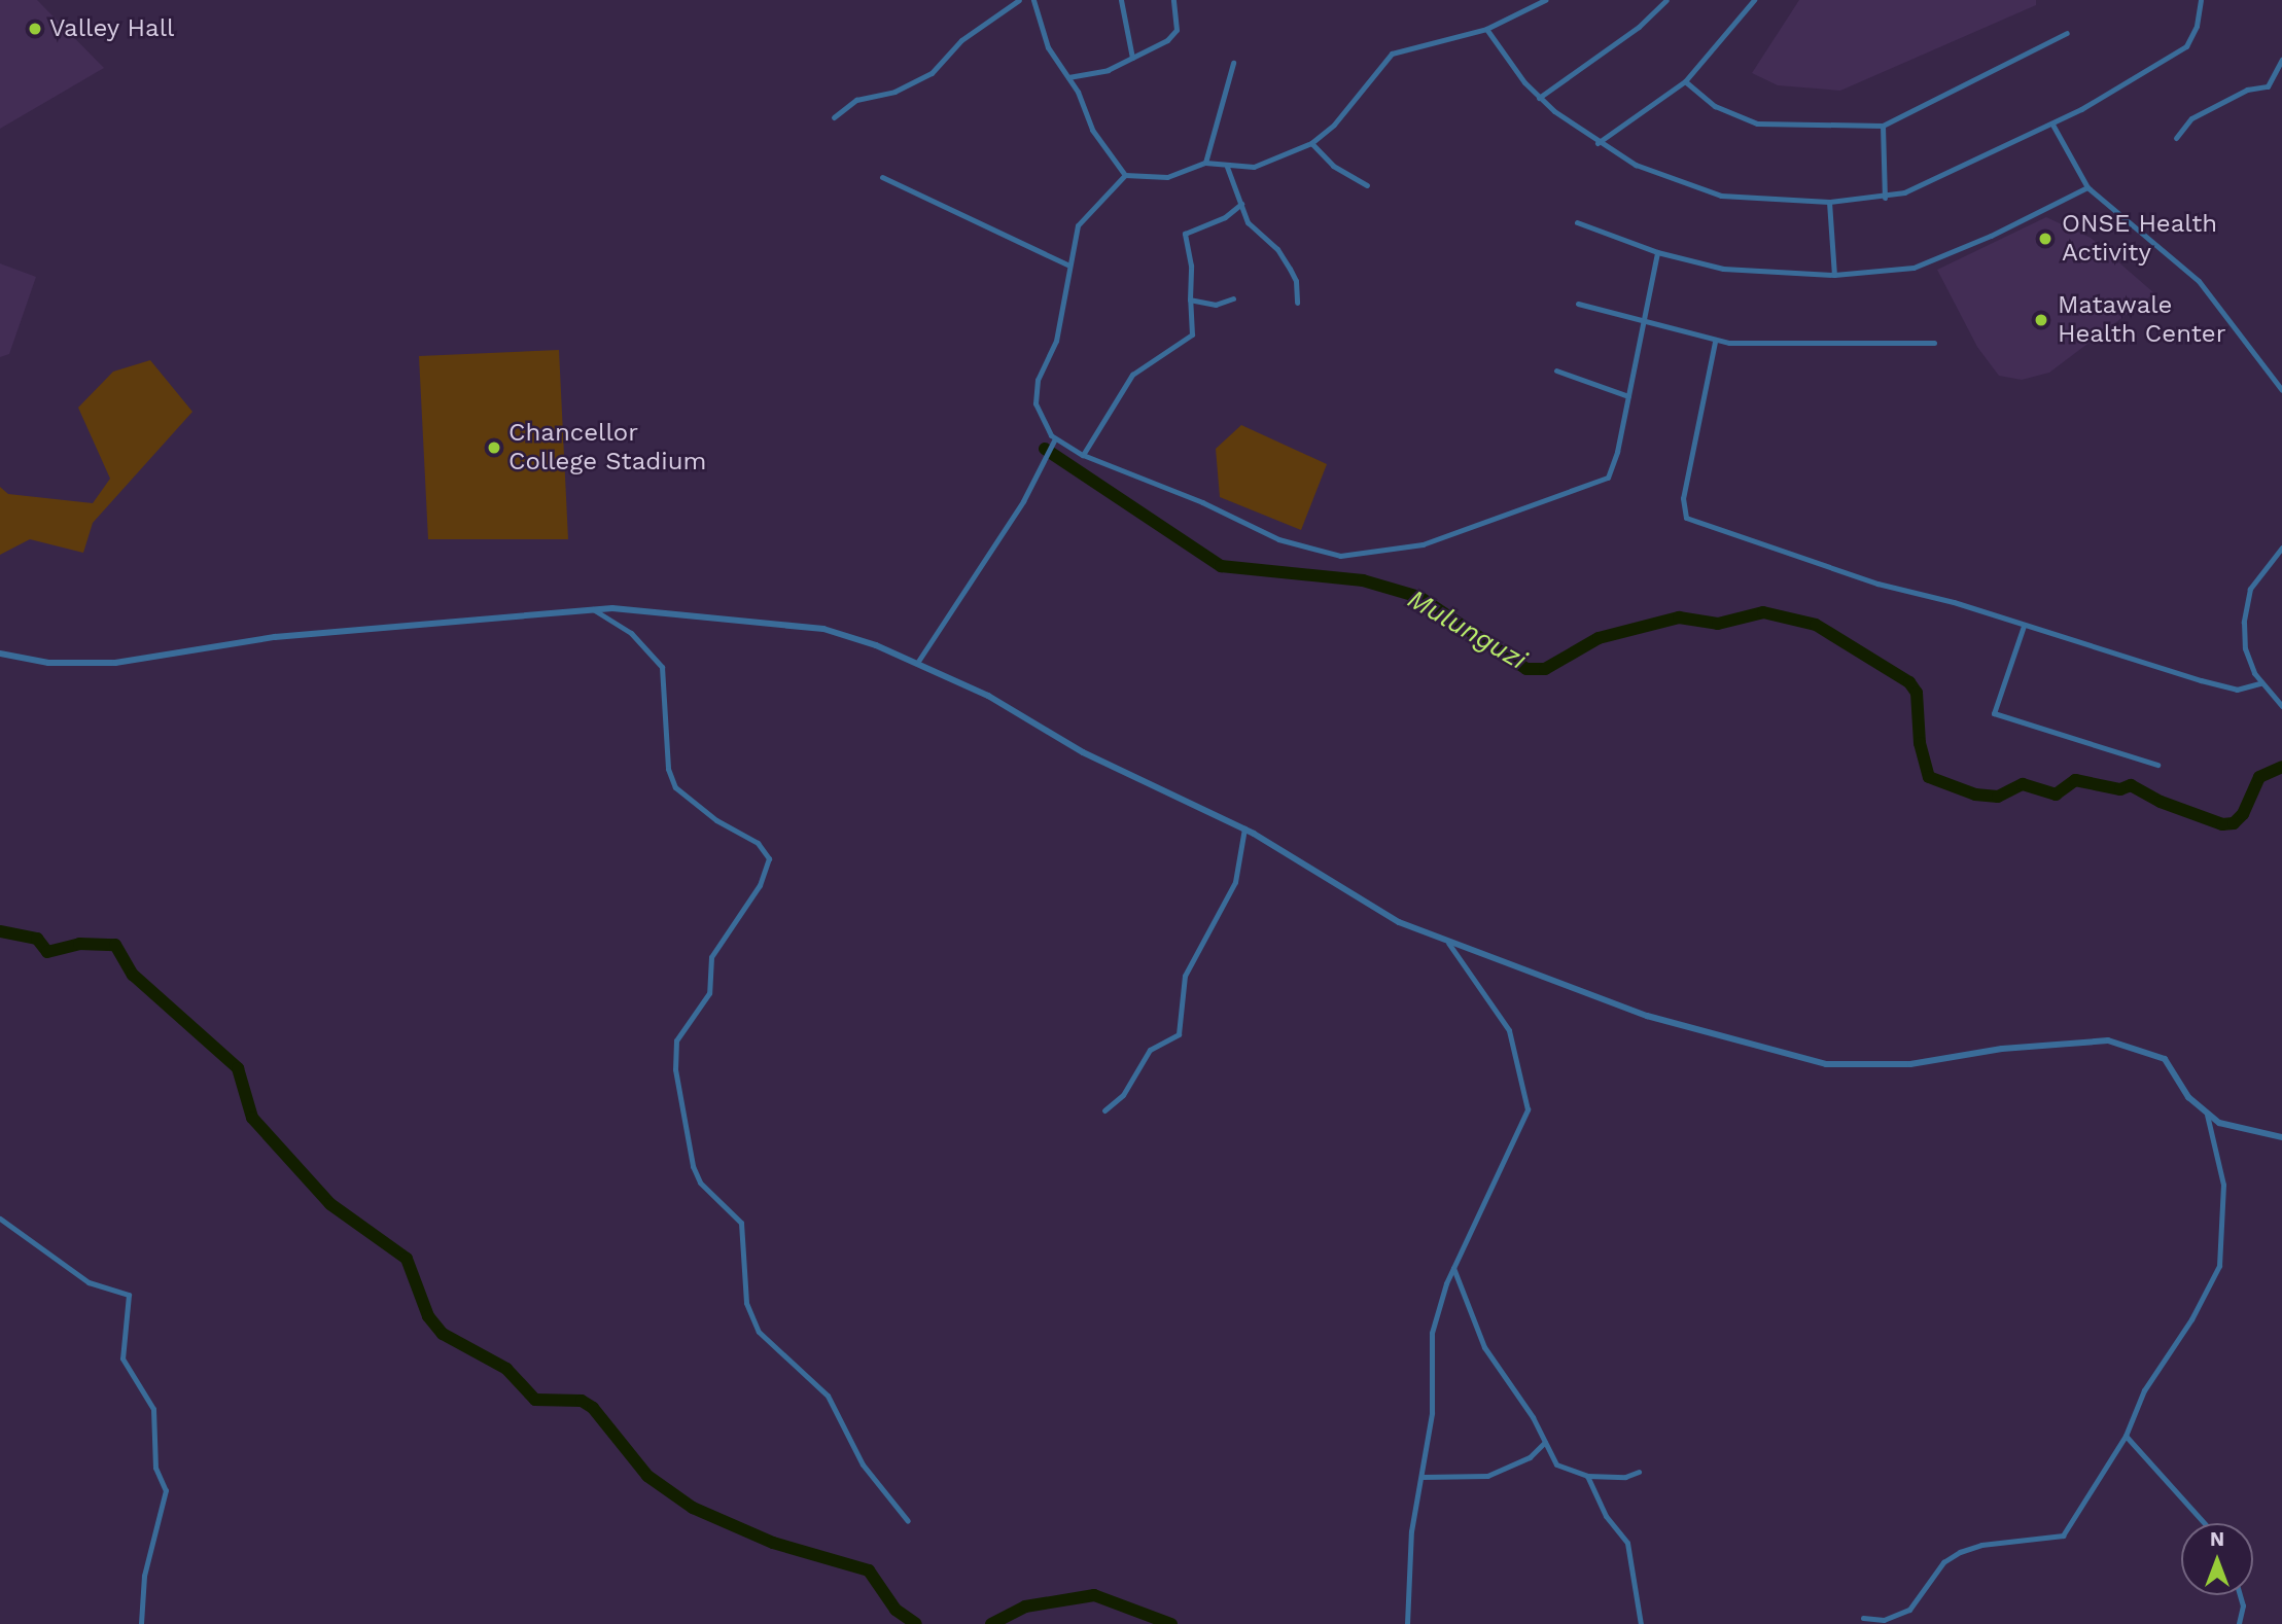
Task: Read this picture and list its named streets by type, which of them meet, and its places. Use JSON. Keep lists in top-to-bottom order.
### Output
{
  "water": ["Mulunguzi"],
  "places": [
    "Valley Hall",
    "ONSE Health Activity",
    "Matawale Health Center",
    "Chancellor College Stadium"
  ],
  "north": "top"
}
